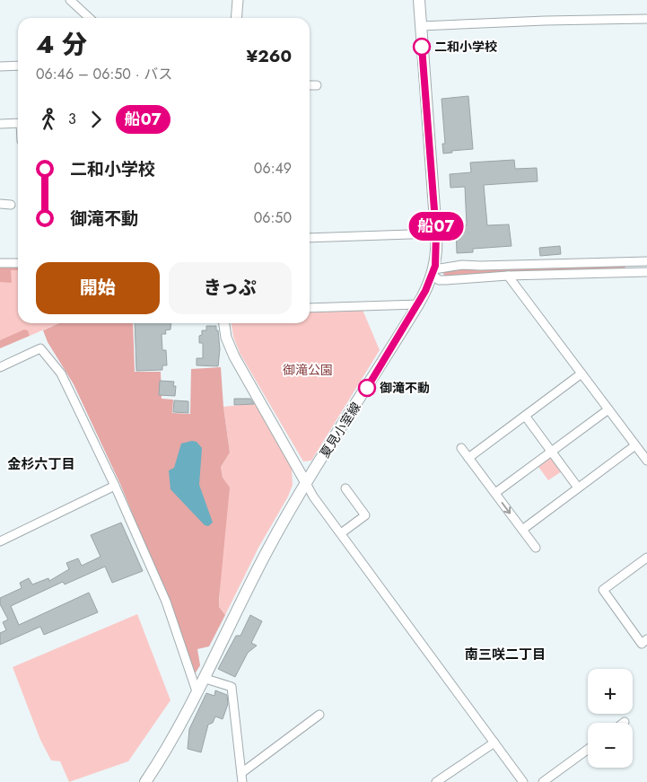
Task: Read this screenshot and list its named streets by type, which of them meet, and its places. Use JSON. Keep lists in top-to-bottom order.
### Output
{
  "streets": {
    "main road": ["夏見小室線"]
  },
  "districts": ["金杉六丁目", "南三咲二丁目"],
  "parks": ["御滝公園"],
  "places": ["二和小学校", "御滝不動"],
  "lines": ["bus line 船07"],
  "page": {
    "on_map": "船07",
    "heading": ["4 分", "06:46 – 06:50 · バス", "¥260"],
    "legs": ["3", "船07"],
    "list": [
      {
        "name": "二和小学校",
        "value": "06:49"
      },
      {
        "name": "御滝不動",
        "value": "06:50"
      }
    ],
    "buttons": ["開始", "きっぷ"],
    "map_buttons": ["+", "−"]
  }
}
